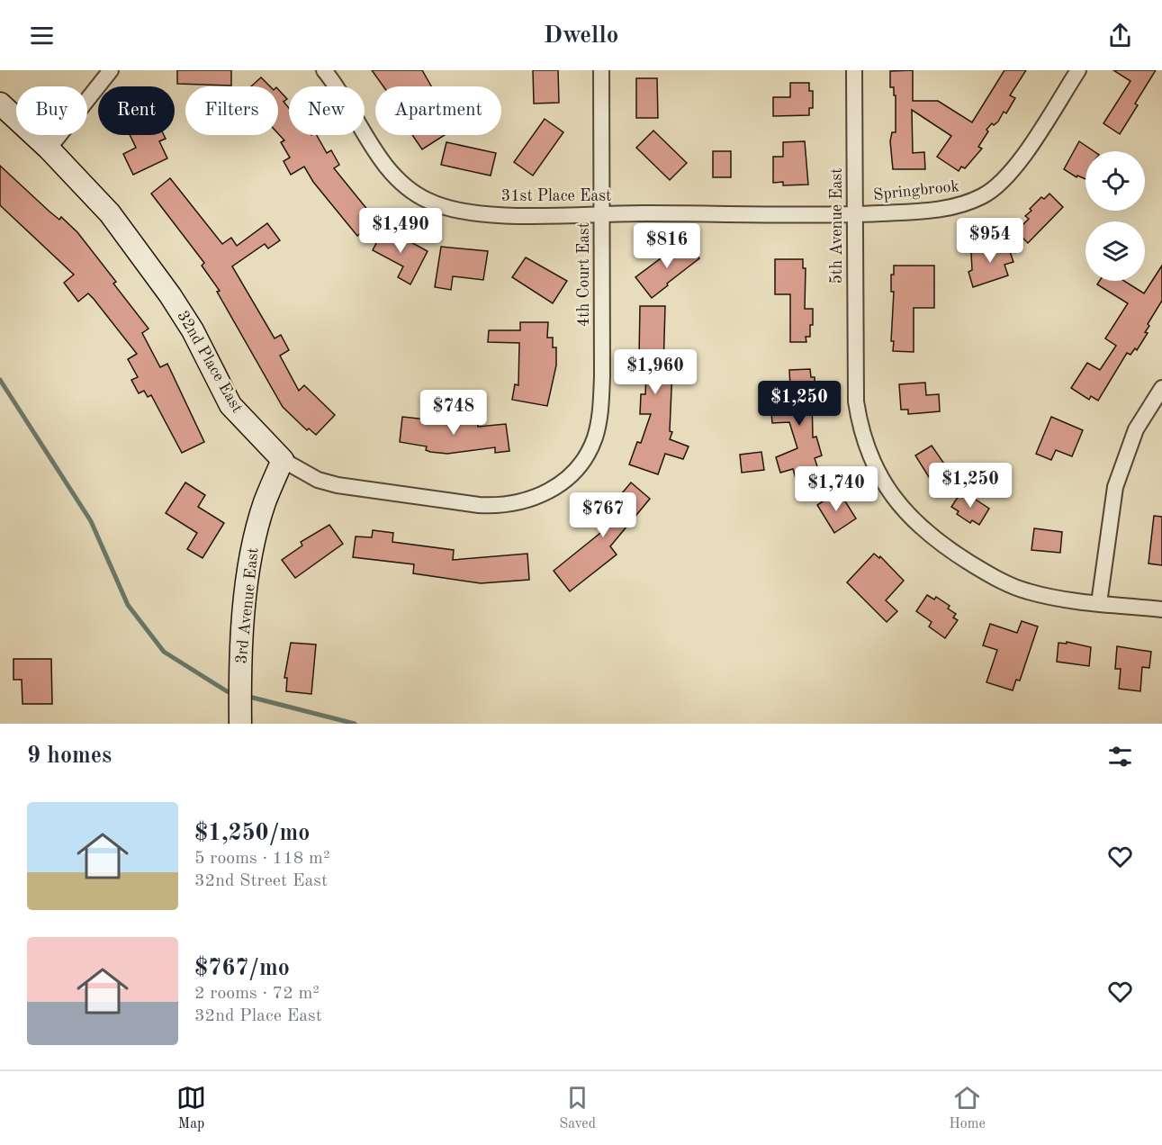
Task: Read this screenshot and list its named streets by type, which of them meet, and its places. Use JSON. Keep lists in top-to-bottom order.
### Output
{
  "streets": {
    "street": [
      "Springbrook",
      "31st Place East",
      "5th Avenue East",
      "4th Court East",
      "32nd Place East",
      "3rd Avenue East"
    ]
  },
  "crossings": [
    ["Springbrook", "31st Place East"],
    ["Springbrook", "5th Avenue East"],
    ["31st Place East", "5th Avenue East"],
    ["31st Place East", "4th Court East"],
    ["4th Court East", "32nd Place East"],
    ["32nd Place East", "3rd Avenue East"]
  ],
  "page": {
    "header": "Dwello",
    "chip": [
      "Buy",
      "Rent",
      "Filters",
      "New",
      "Apartment"
    ],
    "price": [
      "$1,490",
      "$954",
      "$816",
      "$1,960",
      "$1,250",
      "$748",
      "$1,250",
      "$1,740",
      "$767"
    ],
    "heading": "9 homes",
    "list": [
      {
        "name": "$1,250/mo",
        "note": "5 rooms · 118 m² · 32nd Street East"
      },
      {
        "name": "$767/mo",
        "note": "2 rooms · 72 m² · 32nd Place East"
      }
    ],
    "tabs": ["Map", "Saved", "Home"]
  }
}
